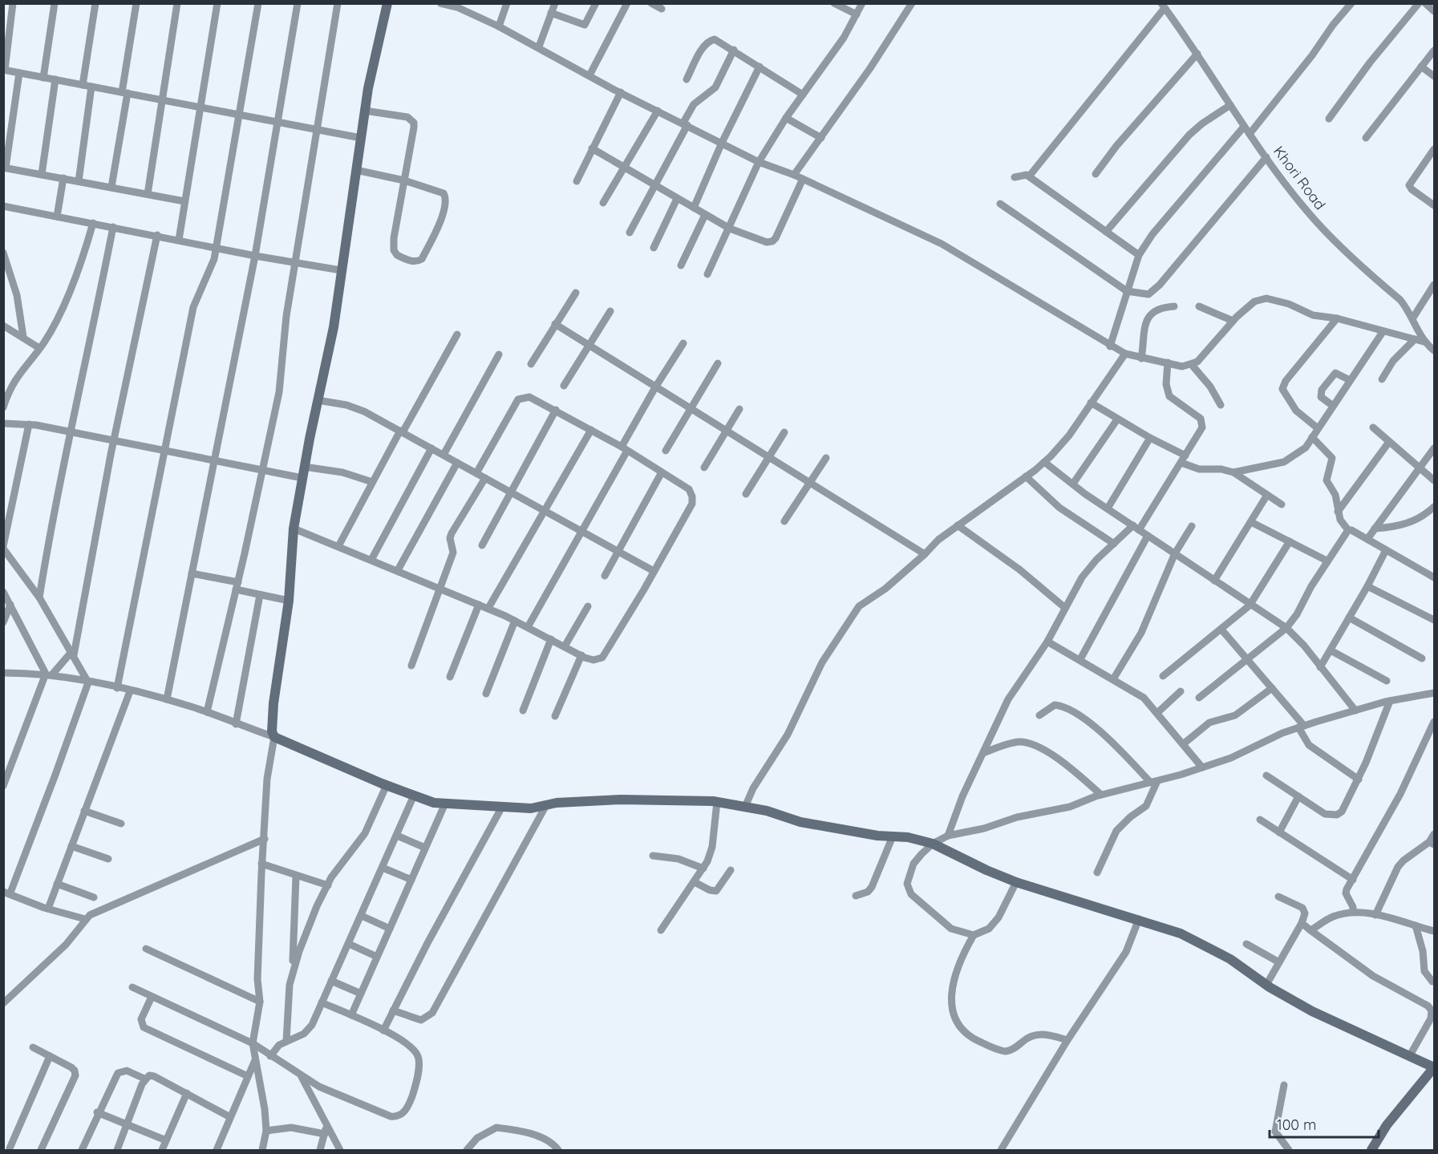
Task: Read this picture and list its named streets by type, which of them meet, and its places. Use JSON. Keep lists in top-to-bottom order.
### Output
{
  "streets": {
    "street": ["Khori Road"]
  },
  "scale_bar": "100 m"
}
